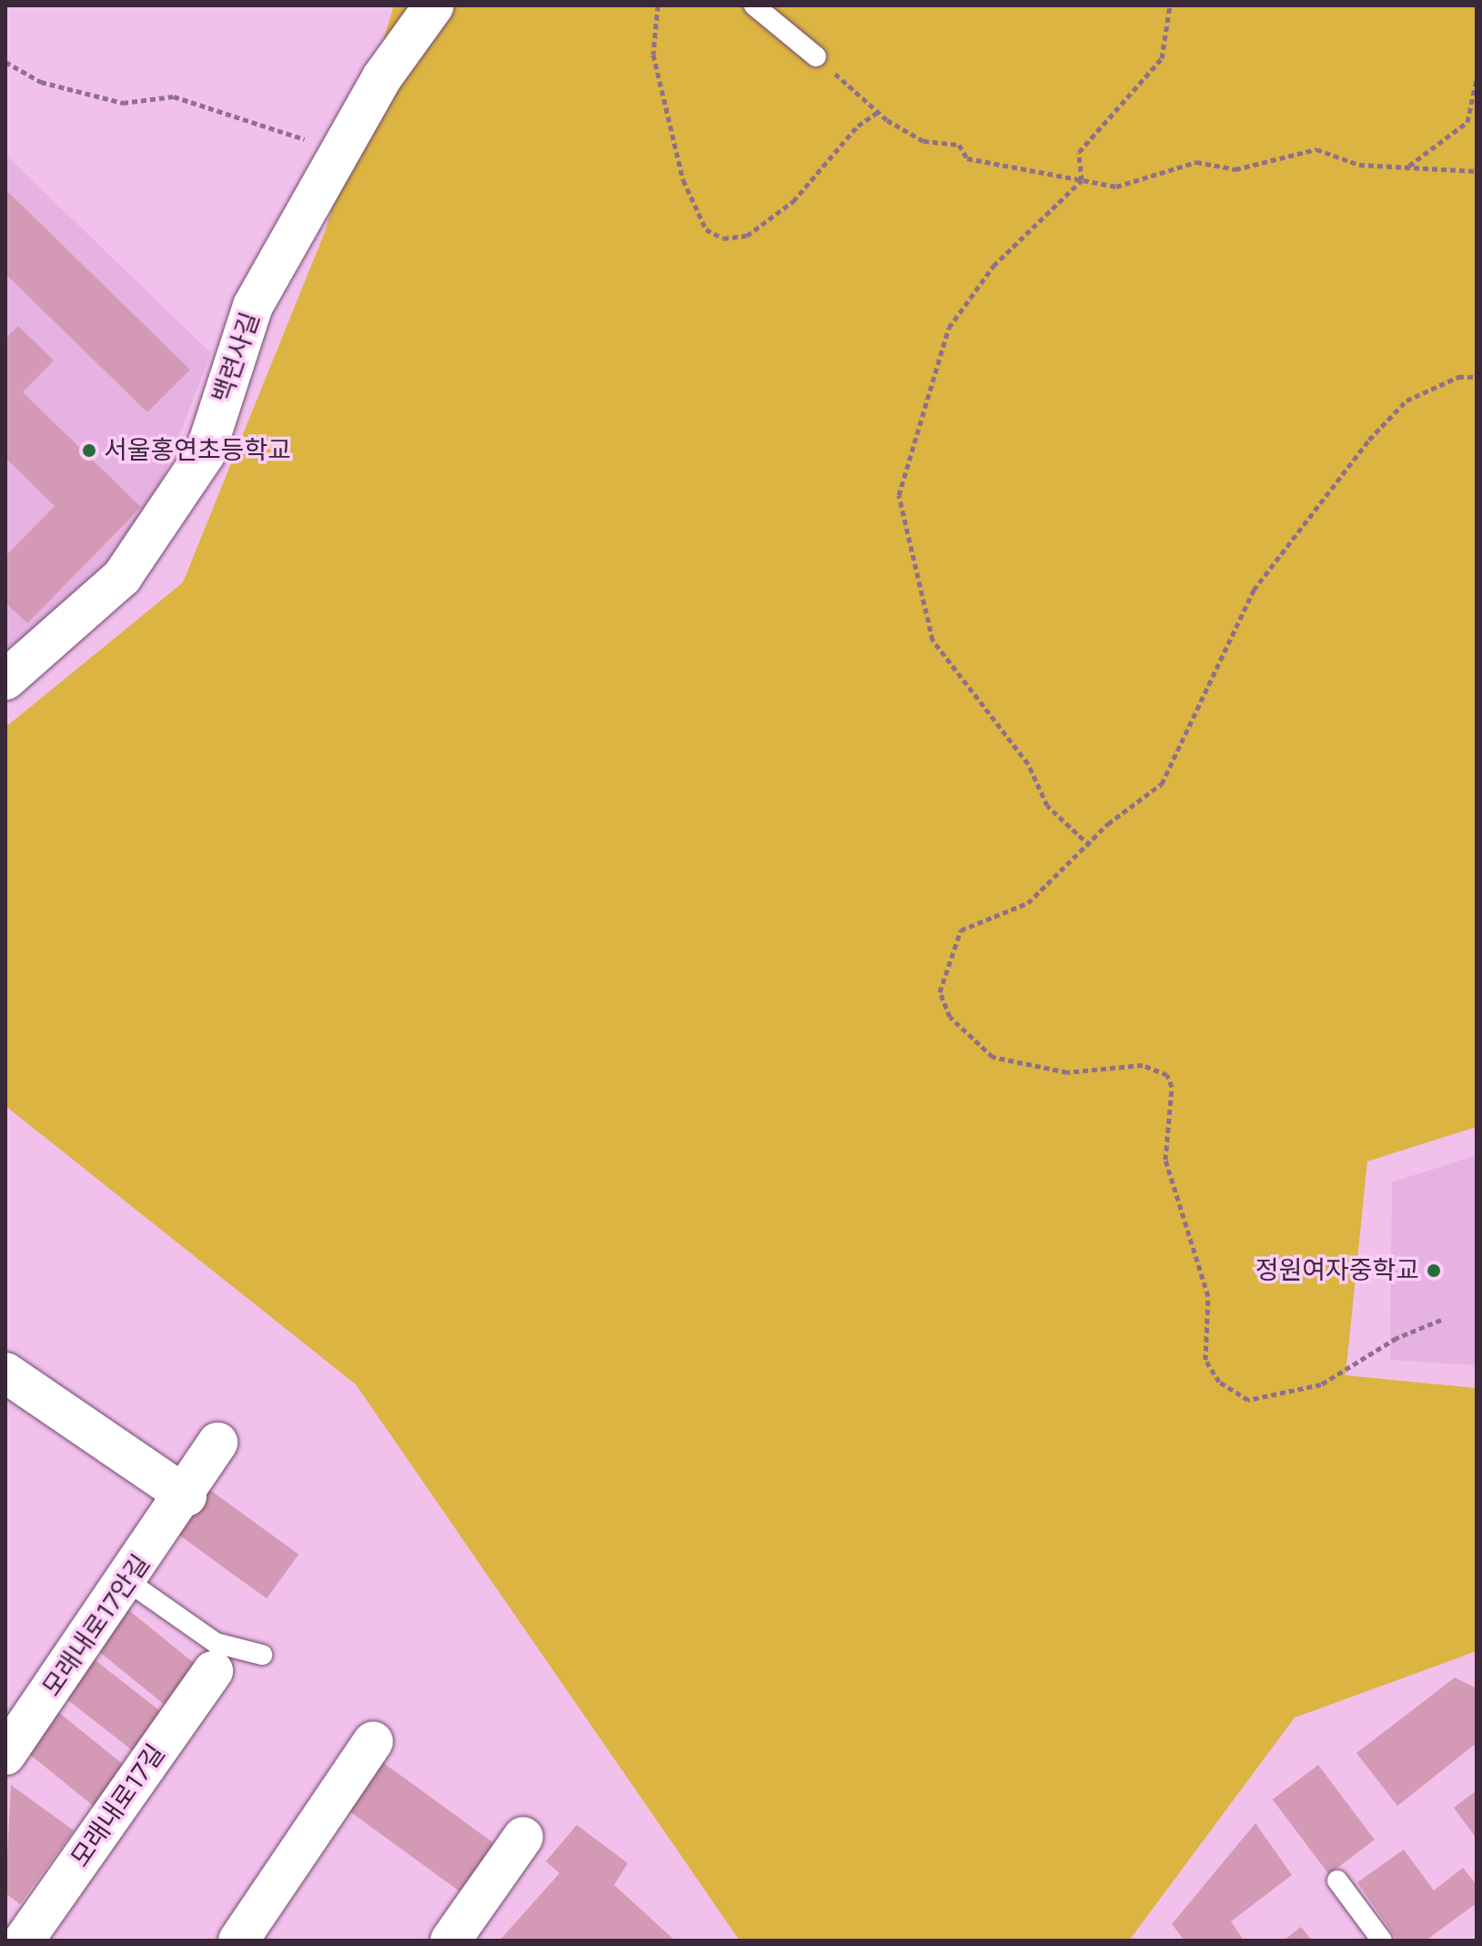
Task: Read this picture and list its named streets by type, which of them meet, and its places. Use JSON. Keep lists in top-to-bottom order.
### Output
{
  "streets": {
    "street": ["백련사길", "모래내로17안길", "모래내로17길"]
  },
  "places": ["서울홍연초등학교", "정원여자중학교"]
}
